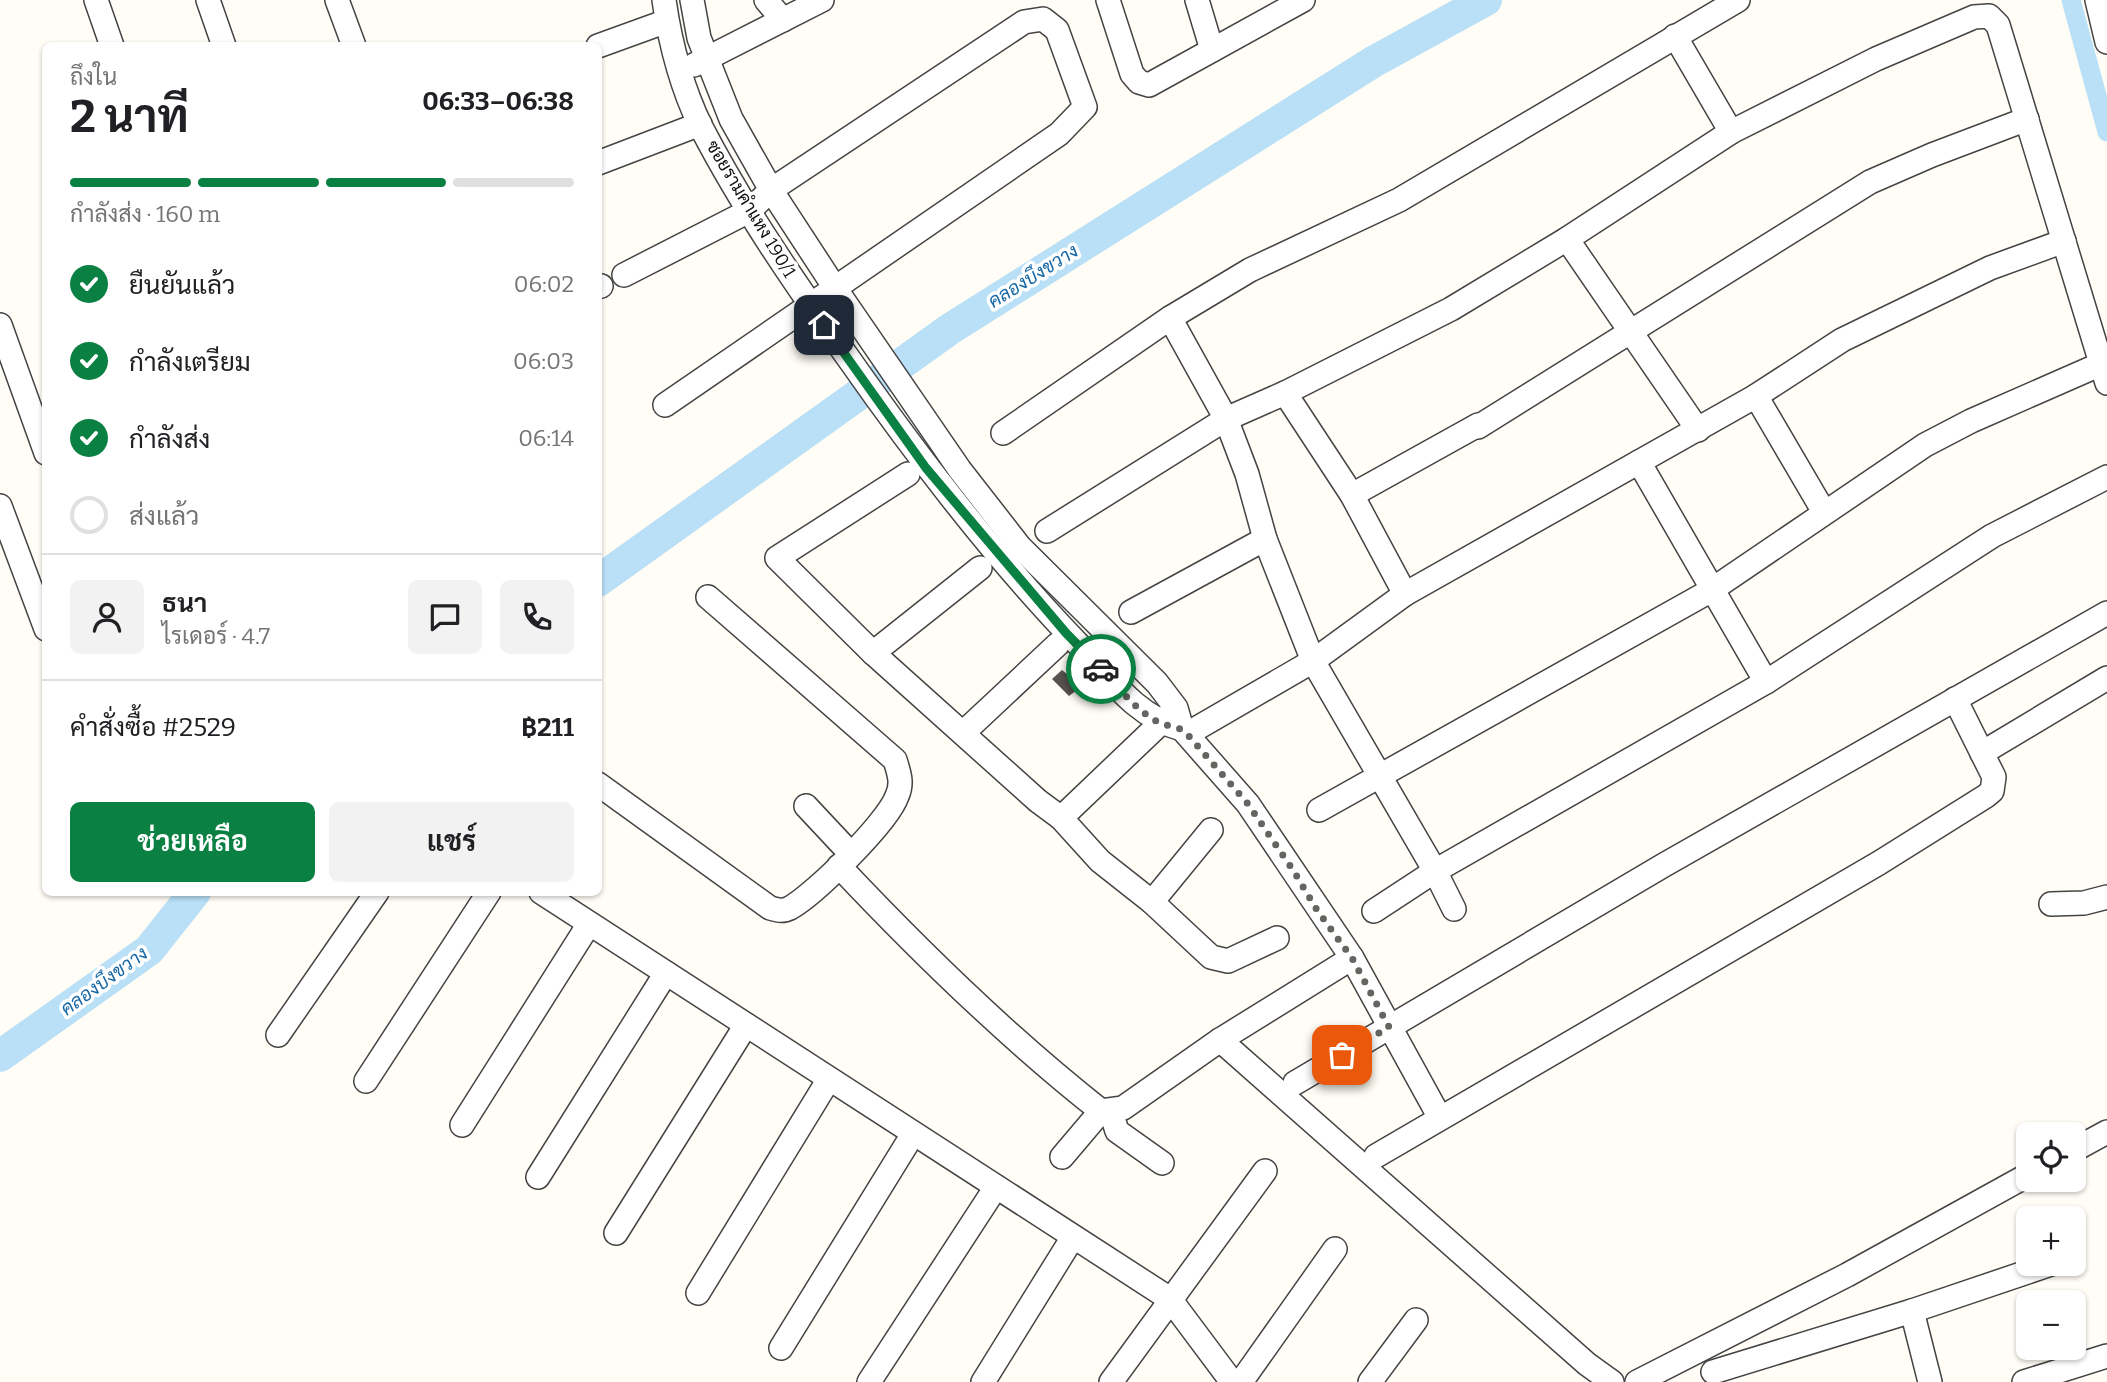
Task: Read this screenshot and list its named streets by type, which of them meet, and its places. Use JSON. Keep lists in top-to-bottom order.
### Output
{
  "streets": {
    "street": ["ซอยรามคำแหง 190/1"]
  },
  "water": ["คลองบึงขวาง"],
  "page": {
    "heading": ["2 นาที", "ถึงใน", "06:33–06:38"],
    "panel": [
      "ธนา",
      "ไรเดอร์ · 4.7",
      "คำสั่งซื้อ #2529",
      "฿211"
    ],
    "bar": "กำลังส่ง · 160 m",
    "list": [
      ["ยืนยันแล้ว", "06:02"],
      ["กำลังเตรียม", "06:03"],
      ["กำลังส่ง", "06:14"],
      "ส่งแล้ว"
    ],
    "buttons": ["ช่วยเหลือ", "แชร์"],
    "map_buttons": ["+", "−"]
  }
}
